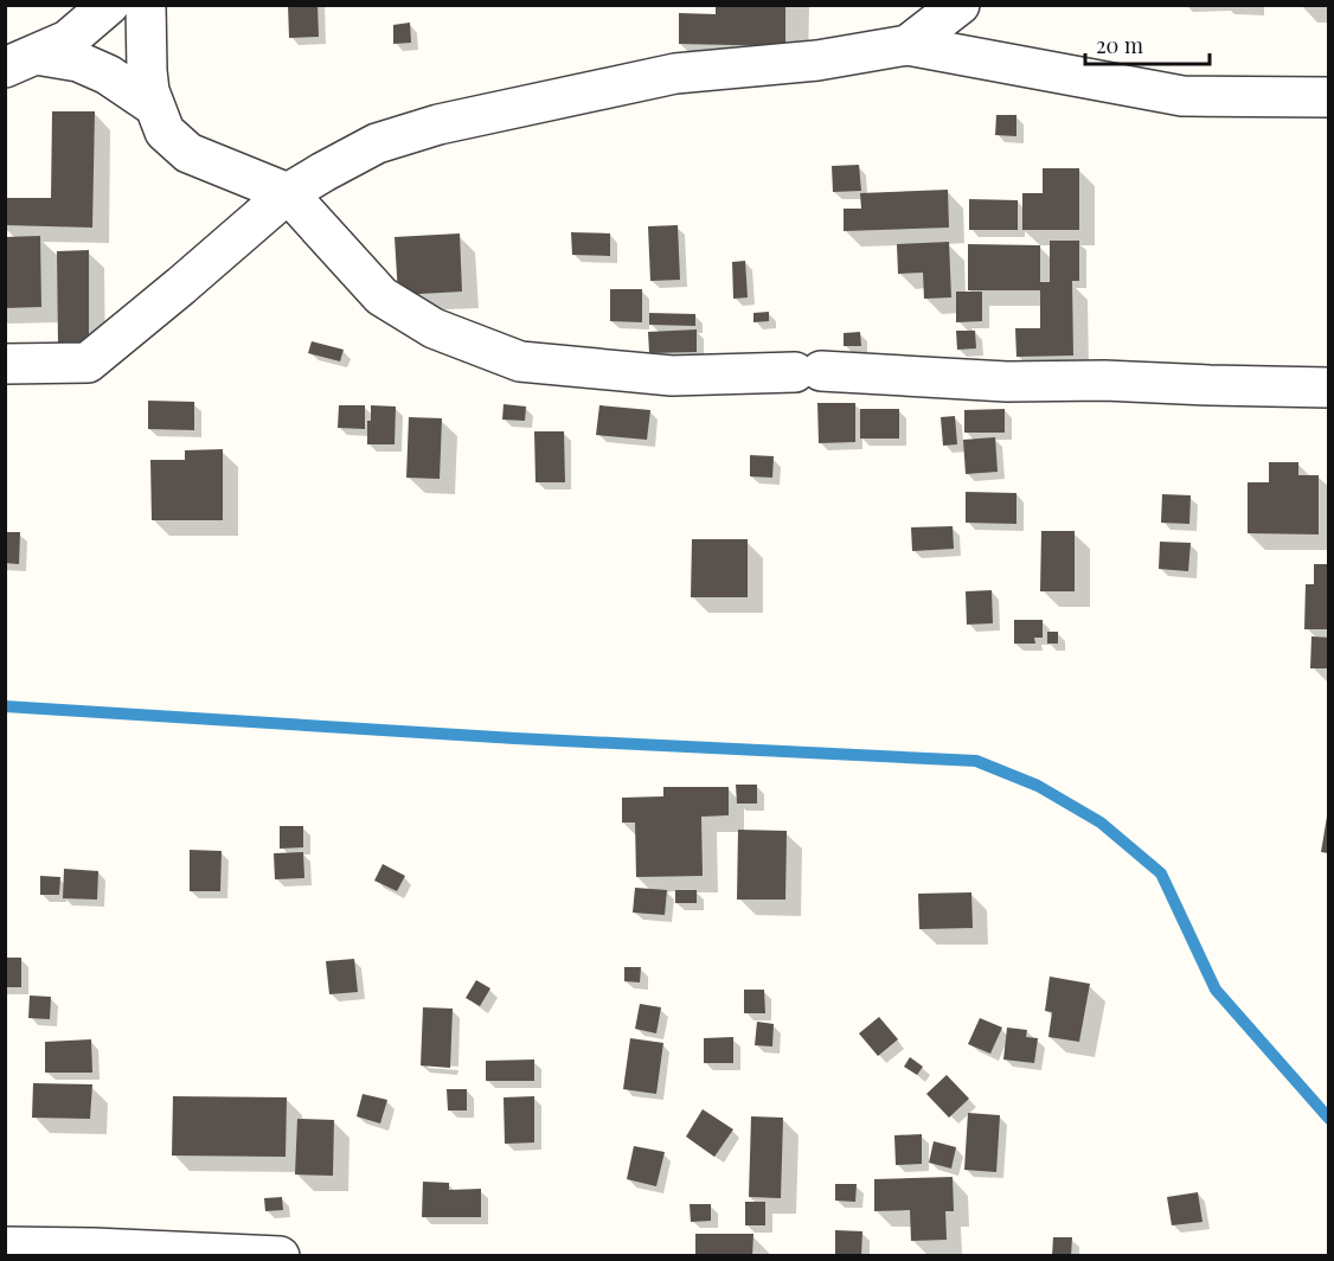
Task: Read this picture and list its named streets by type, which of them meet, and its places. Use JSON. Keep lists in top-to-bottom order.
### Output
{
  "scale_bar": "20 m"
}
